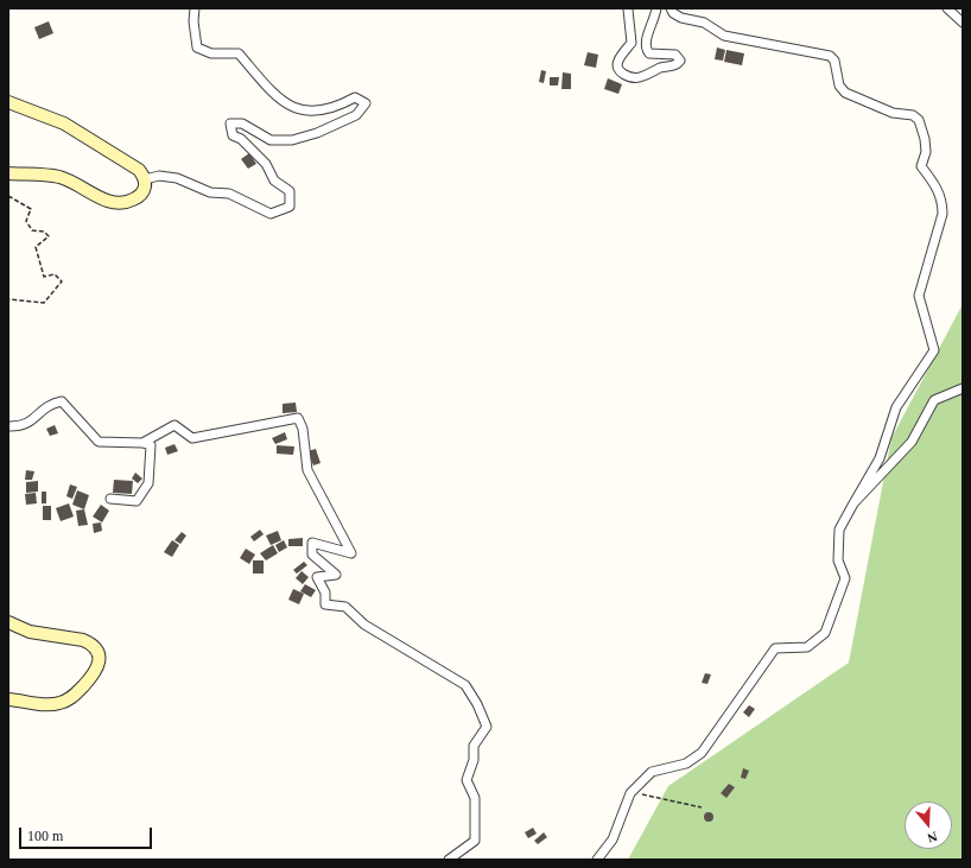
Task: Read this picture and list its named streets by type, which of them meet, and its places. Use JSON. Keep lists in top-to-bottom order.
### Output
{
  "scale_bar": "100 m",
  "north": "bottom"
}
